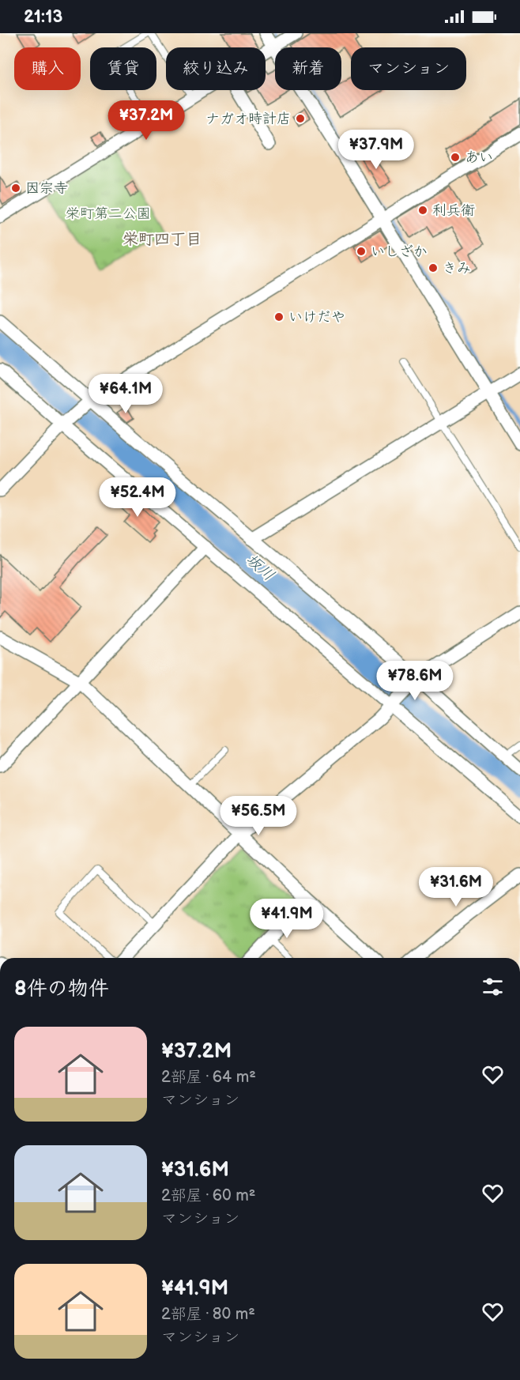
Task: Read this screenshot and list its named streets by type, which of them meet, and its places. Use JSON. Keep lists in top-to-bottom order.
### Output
{
  "districts": ["栄町四丁目"],
  "water": ["坂川"],
  "parks": ["栄町第二公園"],
  "places": [
    "ナガオ時計店",
    "あい",
    "因宗寺",
    "利兵衛",
    "いしざか",
    "きみ",
    "いけだや"
  ],
  "page": {
    "status": "21:13",
    "chip": [
      "購入",
      "賃貸",
      "絞り込み",
      "新着",
      "マンション"
    ],
    "price": [
      "¥37.2M",
      "¥37.9M",
      "¥64.1M",
      "¥52.4M",
      "¥78.6M",
      "¥56.5M",
      "¥31.6M",
      "¥41.9M"
    ],
    "heading": "8件の物件",
    "list": [
      {
        "name": "¥37.2M",
        "note": "2部屋 · 64 m² · マンション"
      },
      {
        "name": "¥31.6M",
        "note": "2部屋 · 60 m² · マンション"
      },
      {
        "name": "¥41.9M",
        "note": "2部屋 · 80 m² · マンション"
      }
    ]
  }
}
